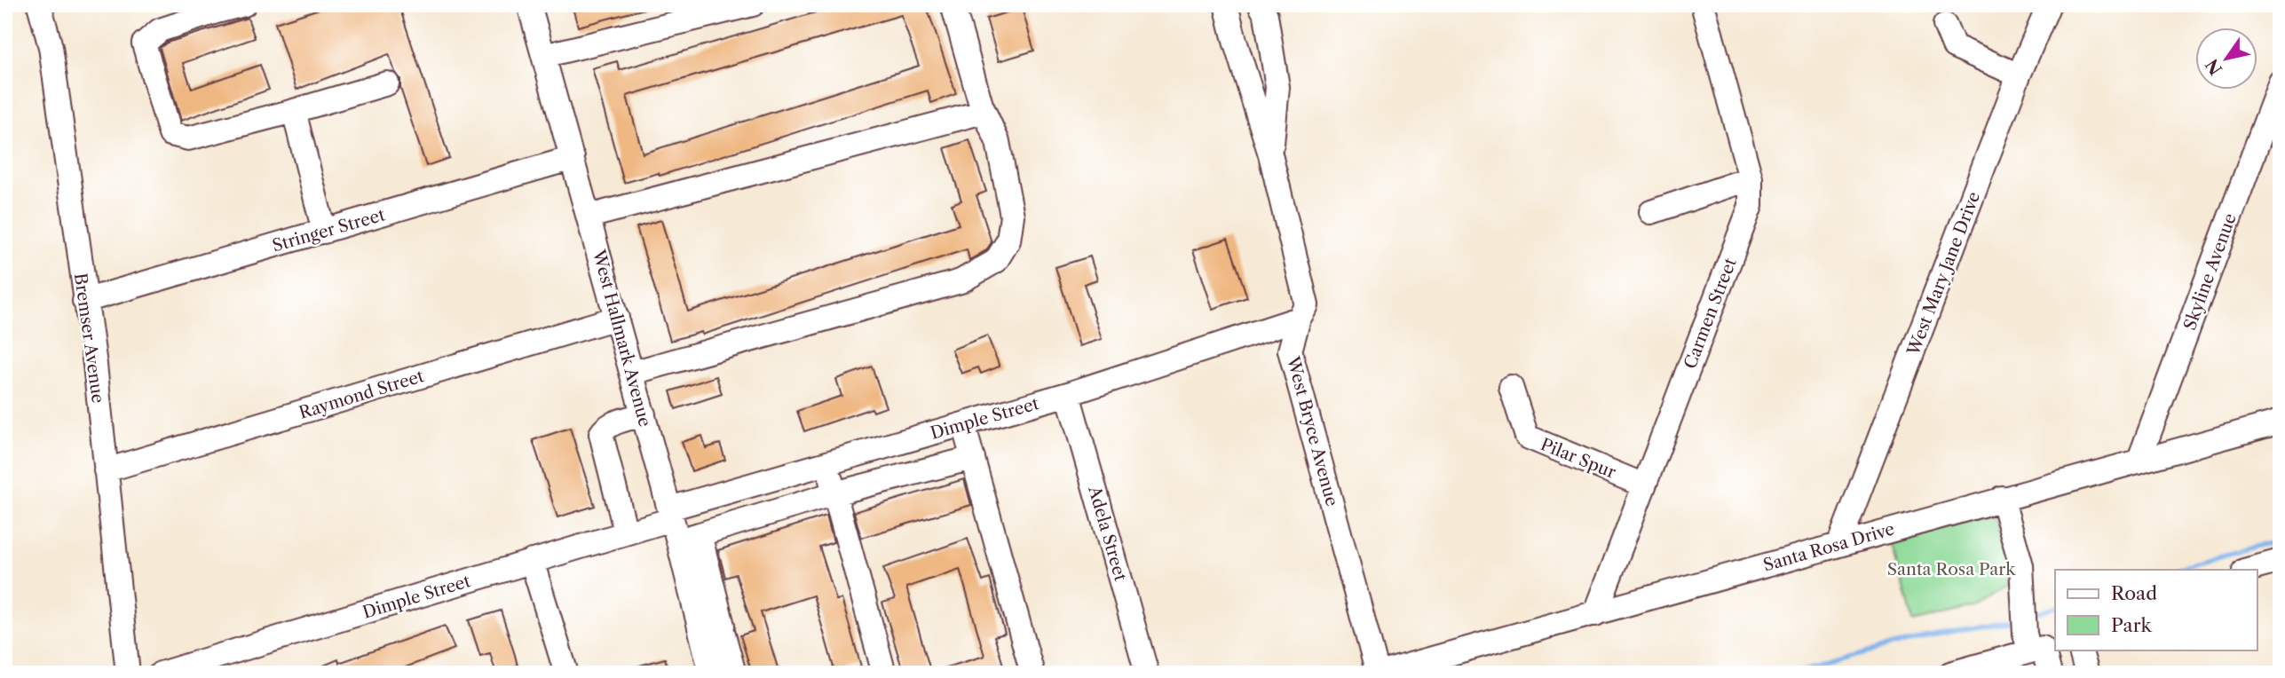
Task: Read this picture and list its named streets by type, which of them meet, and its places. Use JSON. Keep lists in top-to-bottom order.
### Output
{
  "streets": {
    "street": [
      "Stringer Street",
      "Skyline Avenue",
      "West Mary Jane Drive",
      "Carmen Street",
      "Bremser Avenue",
      "West Hallmark Avenue",
      "Raymond Street",
      "Dimple Street",
      "West Bryce Avenue",
      "Pilar Spur",
      "Adela Street",
      "Santa Rosa Drive"
    ]
  },
  "crossings": [
    ["Stringer Street", "Bremser Avenue"],
    ["Stringer Street", "West Hallmark Avenue"],
    ["Skyline Avenue", "Santa Rosa Drive"],
    ["West Mary Jane Drive", "Santa Rosa Drive"],
    ["Carmen Street", "Pilar Spur"],
    ["Carmen Street", "Santa Rosa Drive"],
    ["Bremser Avenue", "Raymond Street"],
    ["West Hallmark Avenue", "Raymond Street"],
    ["West Hallmark Avenue", "Dimple Street"],
    ["Dimple Street", "West Bryce Avenue"],
    ["Dimple Street", "Adela Street"],
    ["West Bryce Avenue", "Santa Rosa Drive"]
  ],
  "parks": ["Santa Rosa Park"],
  "legend": ["Road", "Park"],
  "north": "bottom left"
}
